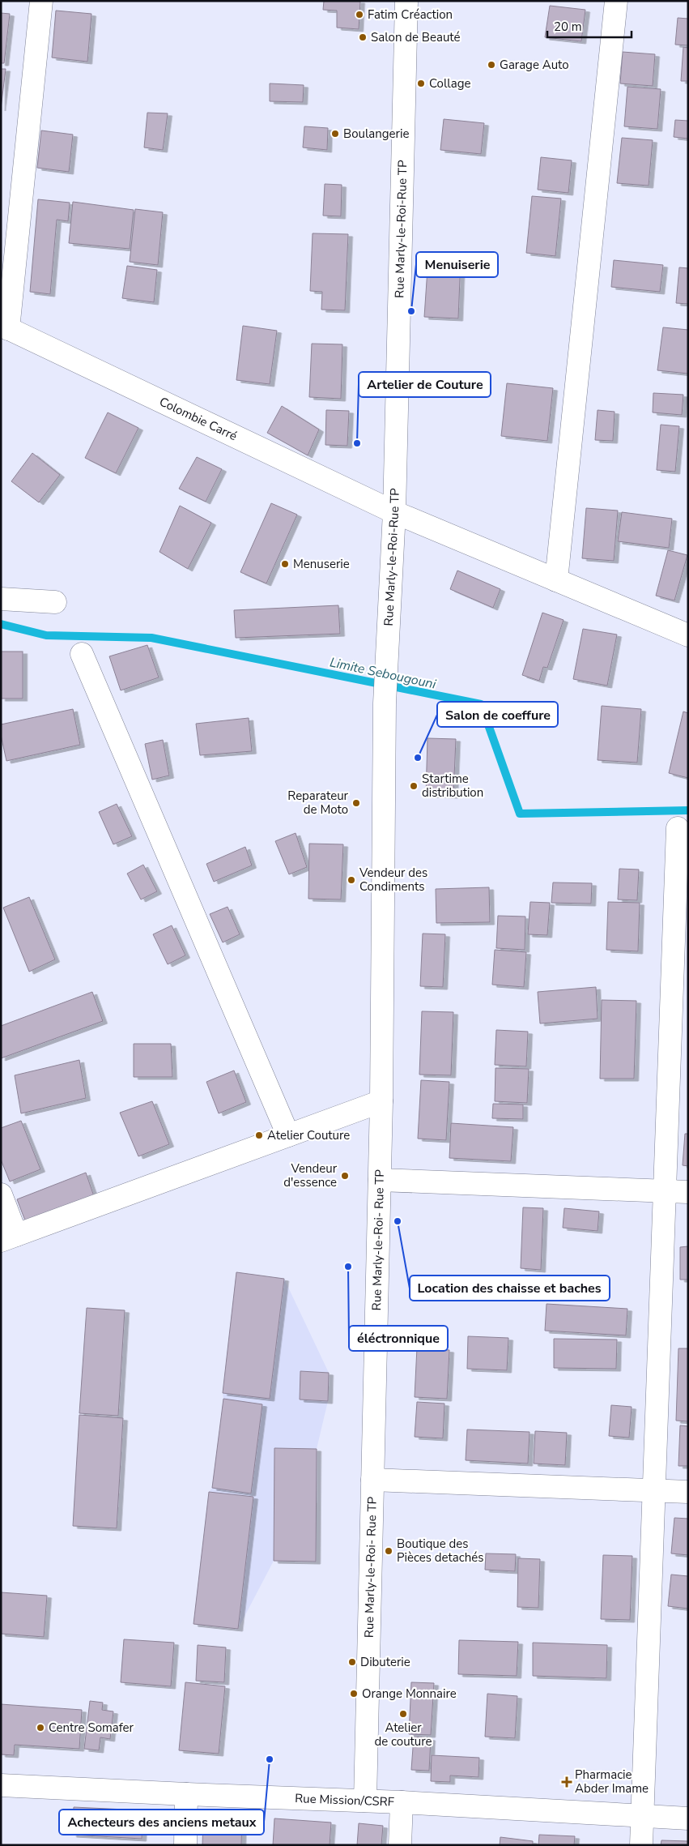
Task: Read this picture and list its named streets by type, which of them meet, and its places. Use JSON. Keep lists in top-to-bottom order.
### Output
{
  "streets": {
    "street": [
      "Rue Marly-le-Roi-Rue TP",
      "Colombie Carré",
      "Rue Marly-le-Roi- Rue TP",
      "Rue Mission/CSRF"
    ]
  },
  "crossings": [
    ["Rue Marly-le-Roi-Rue TP", "Colombie Carré"],
    ["Rue Marly-le-Roi-Rue TP", "Rue Marly-le-Roi- Rue TP"],
    ["Rue Marly-le-Roi- Rue TP", "Rue Mission/CSRF"]
  ],
  "water": ["Limite Sebougouni"],
  "places": {
    "other": [
      "Fatim Créaction",
      "Salon de Beauté",
      "Garage Auto",
      "Collage",
      "Boulangerie",
      "Menuiserie",
      "Artelier de Couture",
      "Menuserie",
      "Salon de coeffure",
      "Startime distribution",
      "Reparateur de Moto",
      "Vendeur des Condiments",
      "Atelier Couture",
      "Vendeur d'essence",
      "Location des chaisse et baches",
      "éléctronnique",
      "Boutique des Pièces detachés",
      "Dibuterie",
      "Orange Monnaire",
      "Atelier de couture",
      "Centre Somafer",
      "Achecteurs des anciens metaux"
    ],
    "health": ["Pharmacie Abder Imame"]
  },
  "scale_bar": "20 m"
}
